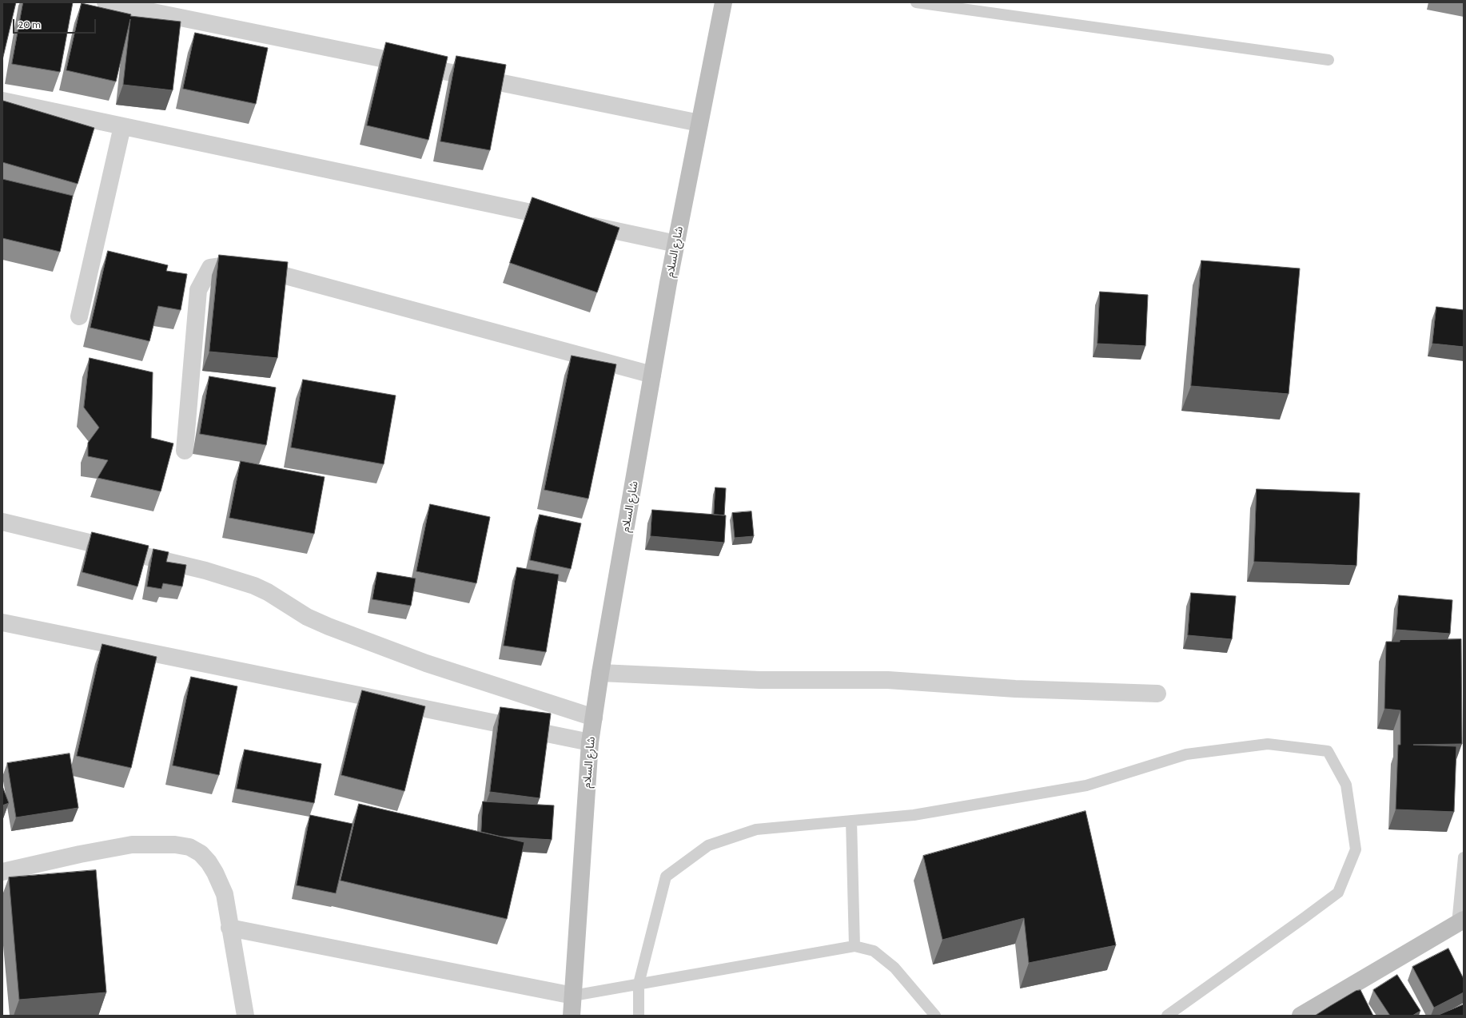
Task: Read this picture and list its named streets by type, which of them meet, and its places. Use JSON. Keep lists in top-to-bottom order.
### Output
{
  "streets": {
    "main road": ["شارع السلام"]
  },
  "scale_bar": "20 m"
}
